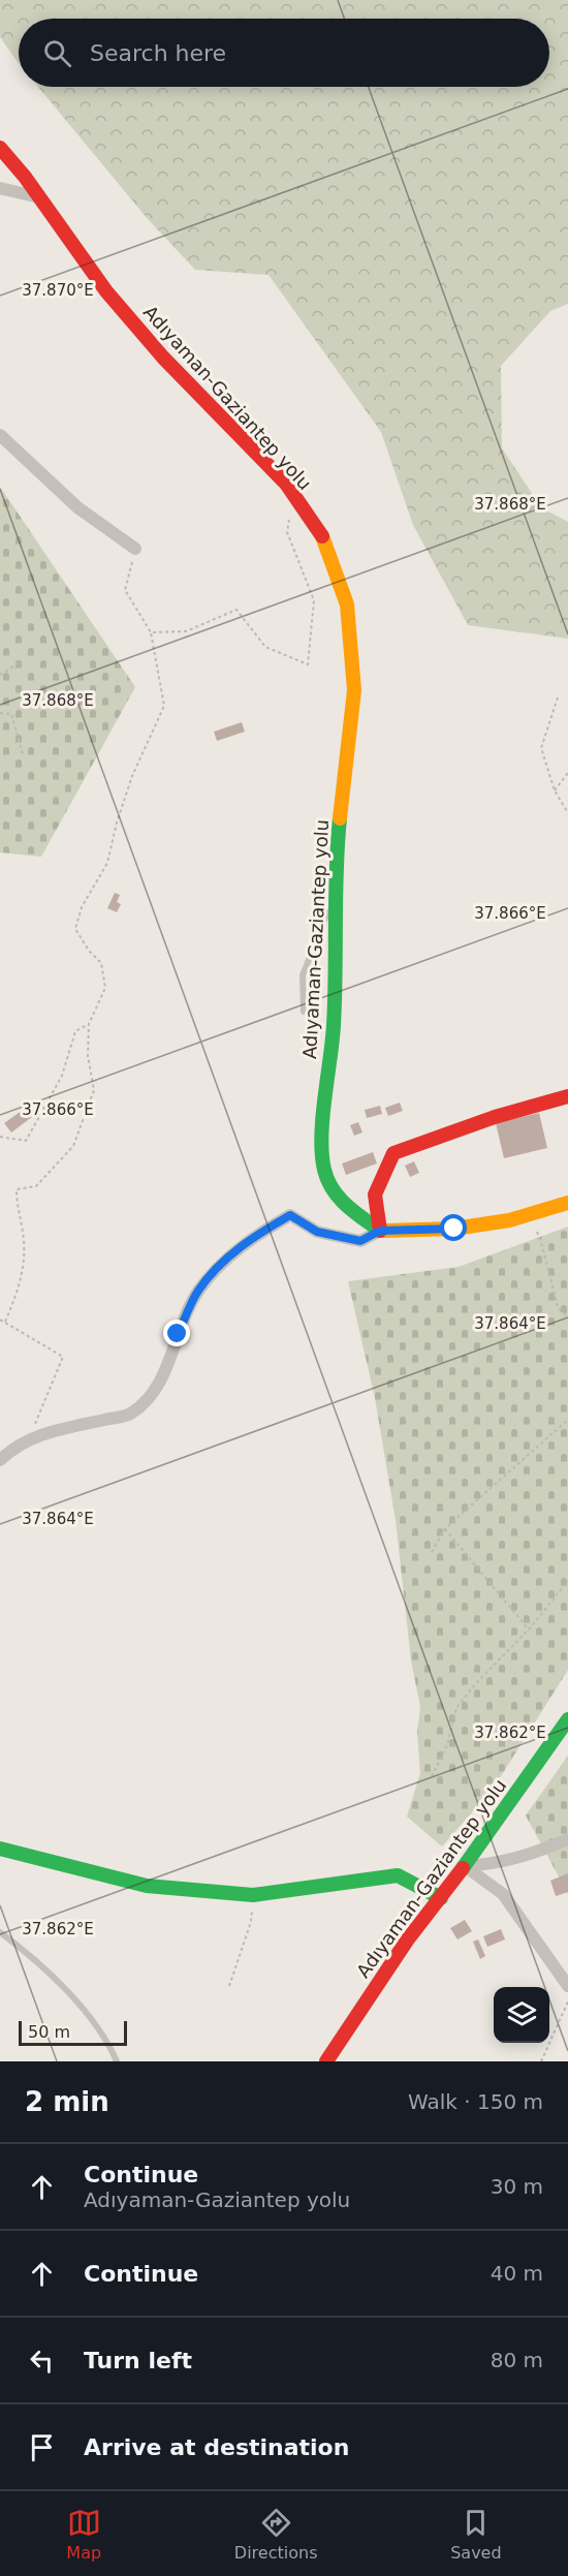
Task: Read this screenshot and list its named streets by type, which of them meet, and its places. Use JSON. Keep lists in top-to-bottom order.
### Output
{
  "streets": {
    "main road": ["Adıyaman-Gaziantep yolu"]
  },
  "scale_bar": "50 m",
  "page": {
    "search": "Search here",
    "scale": "50 m",
    "heading": ["2 min", "Walk · 150 m"],
    "list": [
      ["Continue", "Adıyaman-Gaziantep yolu", "30 m"],
      ["Continue", "40 m"],
      ["Turn left", "80 m"],
      "Arrive at destination"
    ],
    "nav": ["Map", "Directions", "Saved"]
  },
  "coordinates": [
    "37.870°E",
    "37.868°E",
    "37.866°E",
    "37.864°E",
    "37.862°E"
  ]
}
